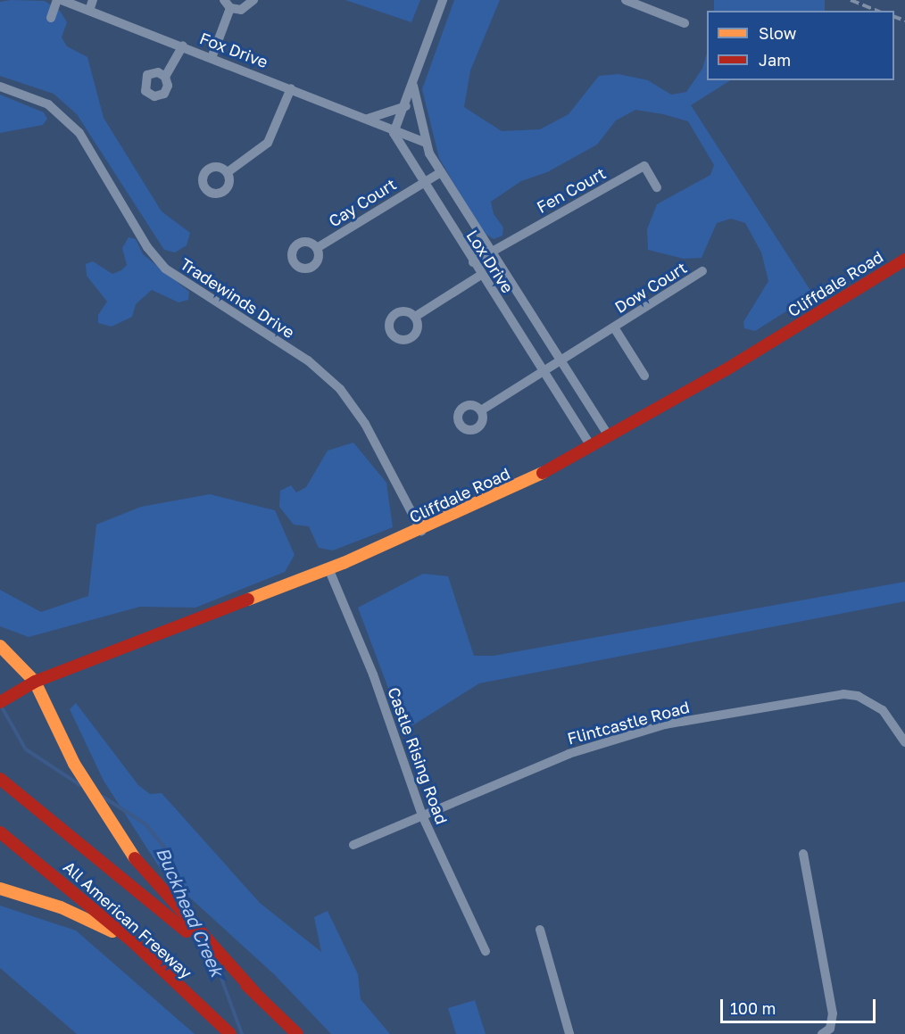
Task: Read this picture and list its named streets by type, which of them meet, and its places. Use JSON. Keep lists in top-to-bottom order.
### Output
{
  "streets": {
    "main road": ["Cliffdale Road", "All American Freeway"],
    "street": [
      "Fox Drive",
      "Fen Court",
      "Cay Court",
      "Lox Drive",
      "Dow Court",
      "Tradewinds Drive",
      "Flintcastle Road",
      "Castle Rising Road"
    ]
  },
  "crossings": [
    ["Fox Drive", "Lox Drive"],
    ["Fen Court", "Lox Drive"],
    ["Cay Court", "Lox Drive"],
    ["Lox Drive", "Cliffdale Road"],
    ["Lox Drive", "Dow Court"],
    ["Cliffdale Road", "Tradewinds Drive"],
    ["Cliffdale Road", "Castle Rising Road"],
    ["Flintcastle Road", "Castle Rising Road"]
  ],
  "water": ["Buckhead Creek"],
  "legend": ["Slow", "Jam"],
  "scale_bar": "100 m"
}
